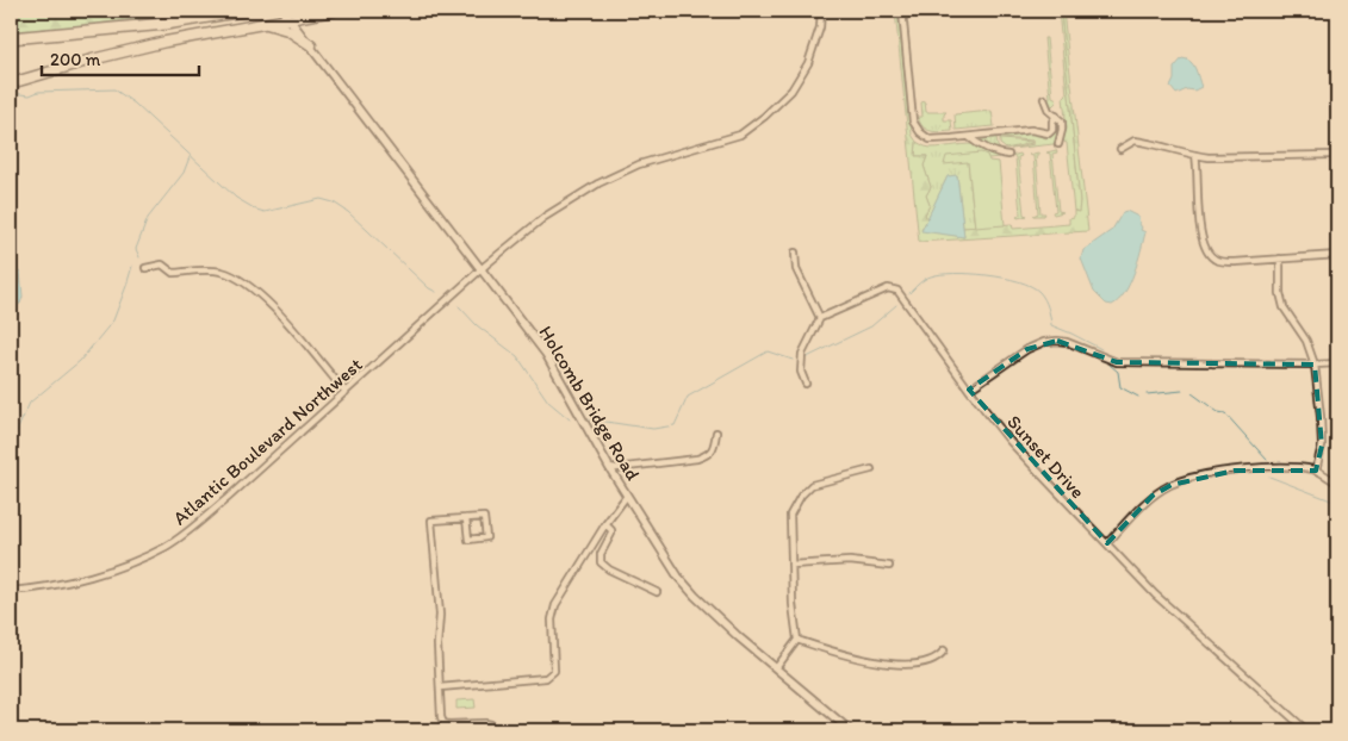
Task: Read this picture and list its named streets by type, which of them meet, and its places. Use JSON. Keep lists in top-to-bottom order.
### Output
{
  "streets": {
    "street": ["Holcomb Bridge Road", "Atlantic Boulevard Northwest", "Sunset Drive"]
  },
  "crossings": [
    ["Holcomb Bridge Road", "Atlantic Boulevard Northwest"]
  ],
  "scale_bar": "200 m"
}
